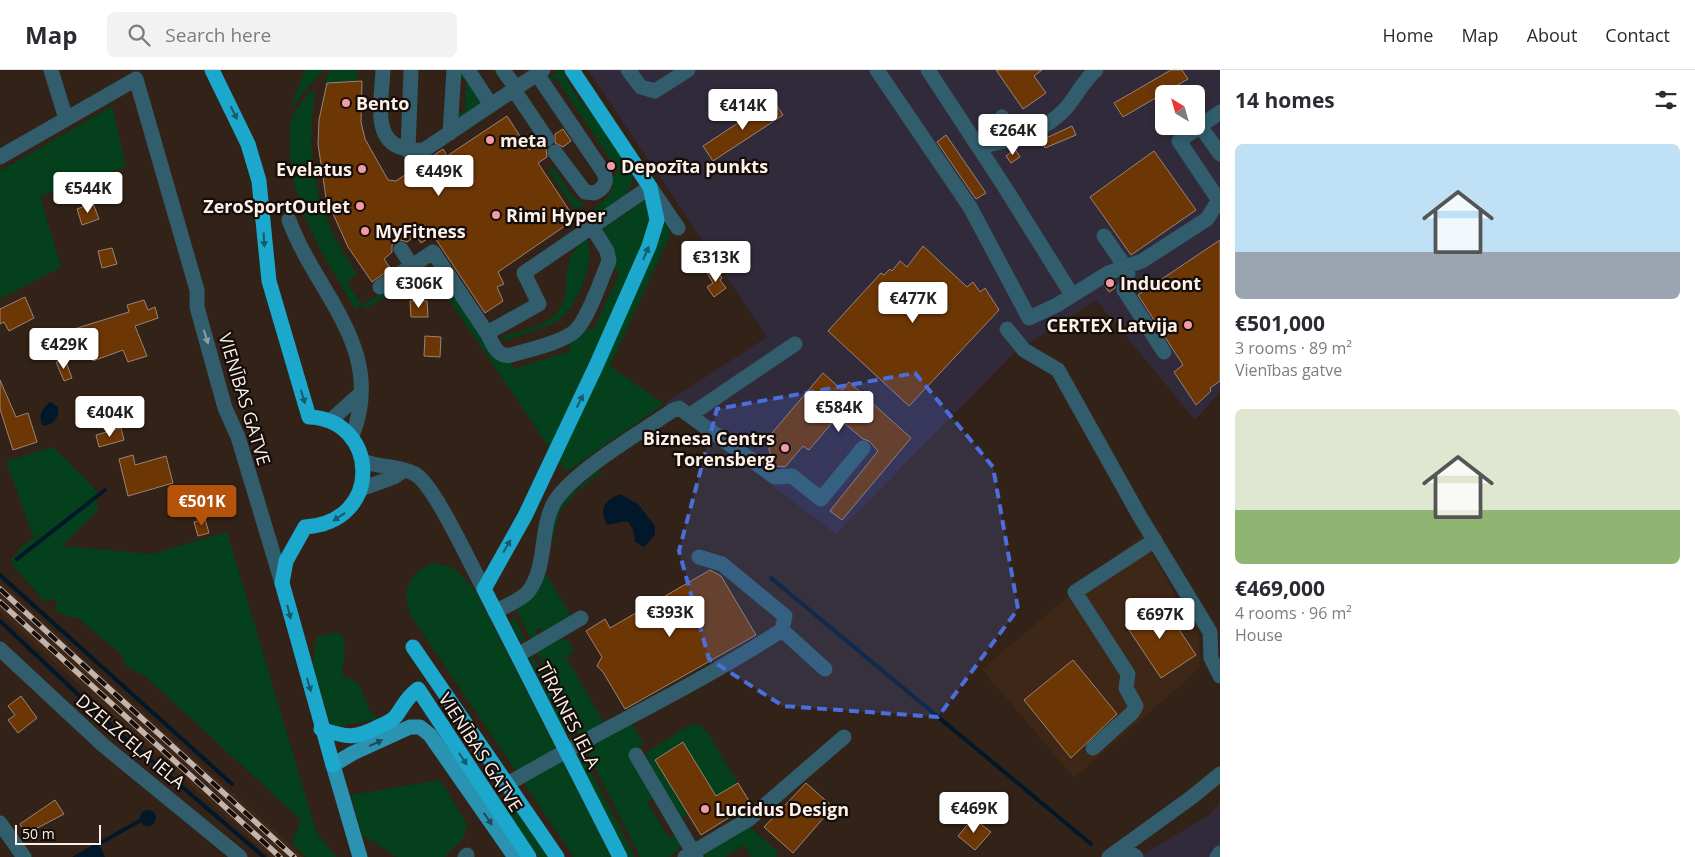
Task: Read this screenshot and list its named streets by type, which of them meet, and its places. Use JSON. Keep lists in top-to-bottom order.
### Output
{
  "streets": {
    "highway": ["VIENĪBAS GATVE", "TĪRAINES IELA"],
    "street": ["DZELZCEĻA IELA"]
  },
  "places": [
    "Bento",
    "meta",
    "Depozīta punkts",
    "Evelatus",
    "ZeroSportOutlet",
    "Rimi Hyper",
    "MyFitness",
    "Inducont",
    "CERTEX Latvija",
    "Biznesa Centrs Torensberg",
    "Lucidus Design"
  ],
  "scale_bar": "50 m",
  "north": "top left",
  "page": {
    "header": "Map",
    "search": "Search here",
    "nav": [
      "Home",
      "Map",
      "About",
      "Contact"
    ],
    "heading": "14 homes",
    "price": [
      "€414K",
      "€264K",
      "€449K",
      "€544K",
      "€313K",
      "€306K",
      "€477K",
      "€429K",
      "€584K",
      "€404K",
      "€501K",
      "€393K",
      "€697K",
      "€469K"
    ],
    "list": [
      {
        "name": "€501,000",
        "note": "3 rooms · 89 m² · Vienības gatve"
      },
      {
        "name": "€469,000",
        "note": "4 rooms · 96 m² · House"
      }
    ],
    "scale": "50 m"
  }
}
